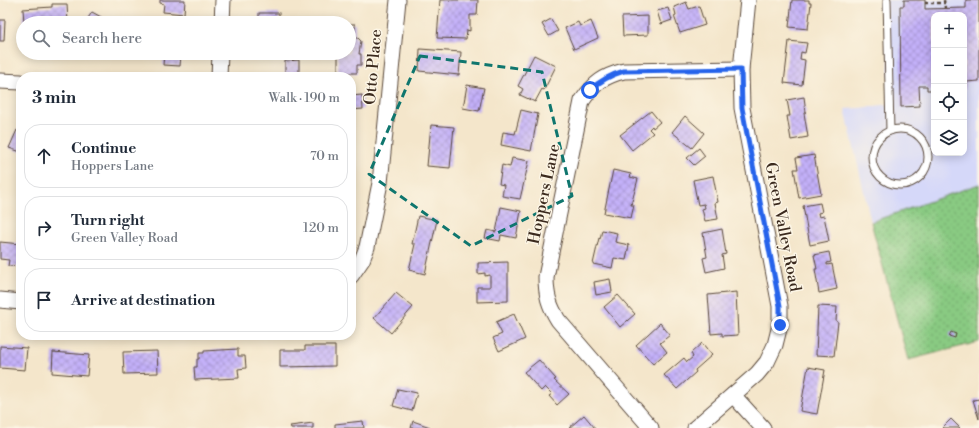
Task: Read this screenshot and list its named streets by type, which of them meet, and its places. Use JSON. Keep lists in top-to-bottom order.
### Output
{
  "streets": {
    "street": ["Otto Place", "Hoppers Lane", "Green Valley Road"]
  },
  "crossings": [
    ["Hoppers Lane", "Green Valley Road"]
  ],
  "page": {
    "map_buttons": ["+", "−"],
    "search": "Search here",
    "heading": ["3 min", "Walk · 190 m"],
    "list": [
      ["Continue", "Hoppers Lane", "70 m"],
      ["Turn right", "Green Valley Road", "120 m"],
      "Arrive at destination"
    ]
  }
}
